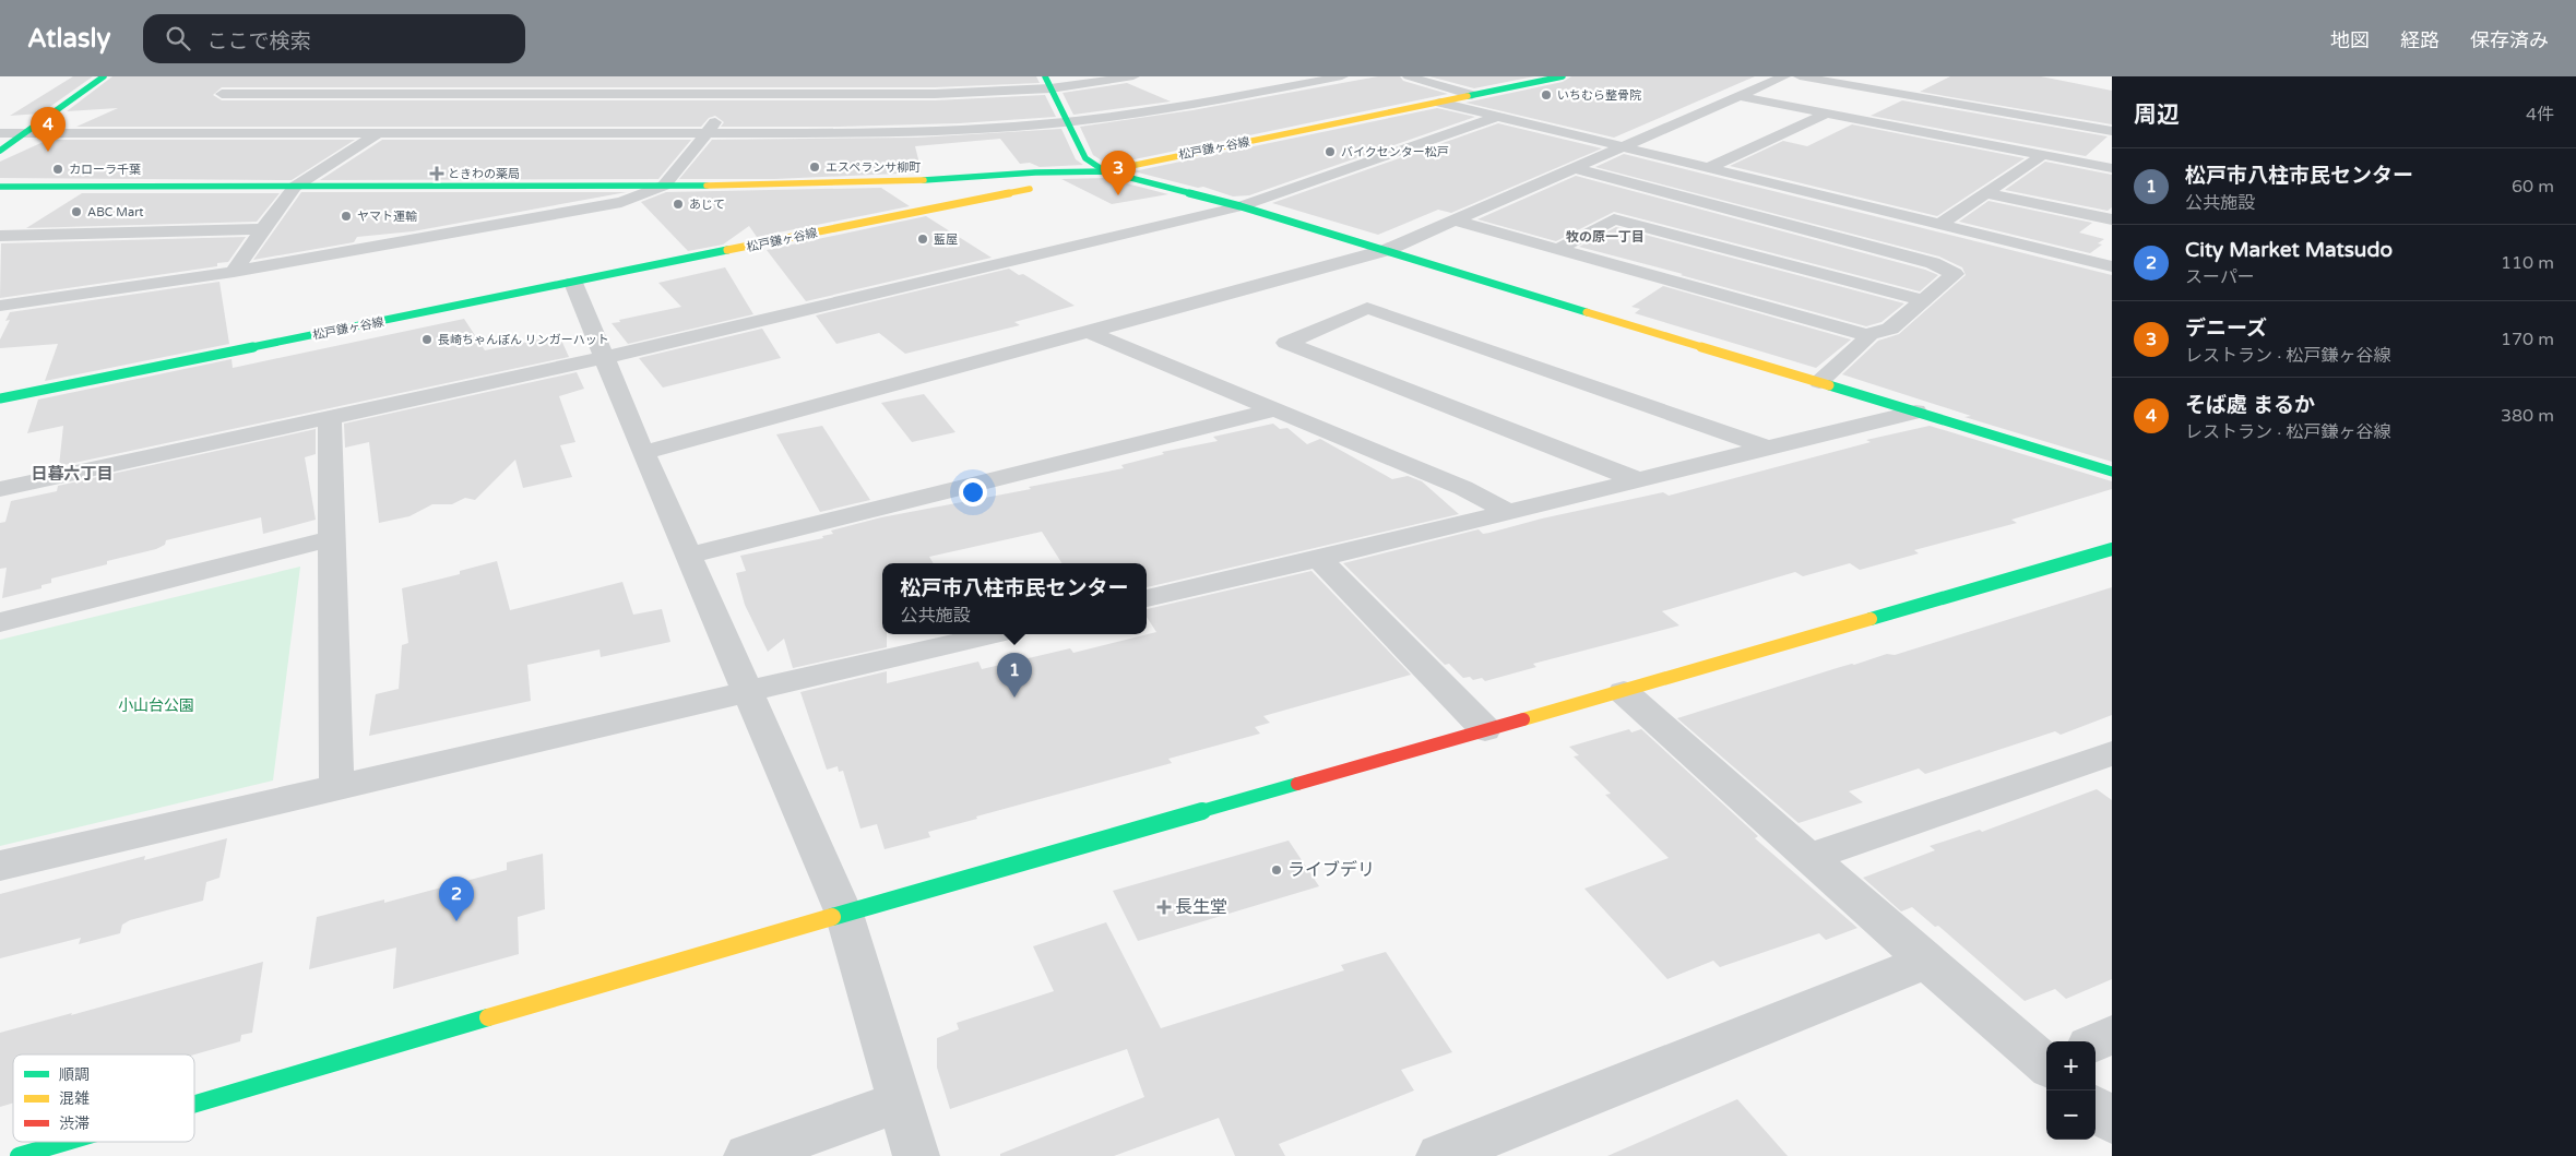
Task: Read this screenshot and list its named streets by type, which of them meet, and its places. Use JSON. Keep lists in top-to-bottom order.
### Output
{
  "streets": {
    "street": ["松戸鎌ヶ谷線"]
  },
  "districts": ["牧の原一丁目", "日暮六丁目"],
  "parks": ["小山台公園"],
  "places": {
    "other": [
      "いちむら整骨院",
      "バイクセンター松戸",
      "エスペランサ柳町",
      "カローラ千葉",
      "あじて",
      "ABC Mart",
      "ヤマト運輸",
      "藍屋",
      "長崎ちゃんぽん リンガーハット",
      "ライブデリ"
    ],
    "health": ["ときわの薬局", "長生堂"]
  },
  "legend": ["順調", "混雑", "渋滞"],
  "page": {
    "header": "Atlasly",
    "search": "ここで検索",
    "nav": ["地図", "経路", "保存済み"],
    "heading": ["周辺", "4件"],
    "pins": [
      "4",
      "3",
      "1",
      "2"
    ],
    "list": [
      {
        "mark": "1",
        "name": "松戸市八柱市民センター",
        "note": "公共施設",
        "value": "60 m"
      },
      {
        "mark": "2",
        "name": "City Market Matsudo",
        "note": "スーパー",
        "value": "110 m"
      },
      {
        "mark": "3",
        "name": "デニーズ",
        "note": "レストラン · 松戸鎌ヶ谷線",
        "value": "170 m"
      },
      {
        "mark": "4",
        "name": "そば處 まるか",
        "note": "レストラン · 松戸鎌ヶ谷線",
        "value": "380 m"
      }
    ],
    "popup": ["松戸市八柱市民センター", "公共施設"],
    "map_buttons": ["+", "−"]
  }
}
